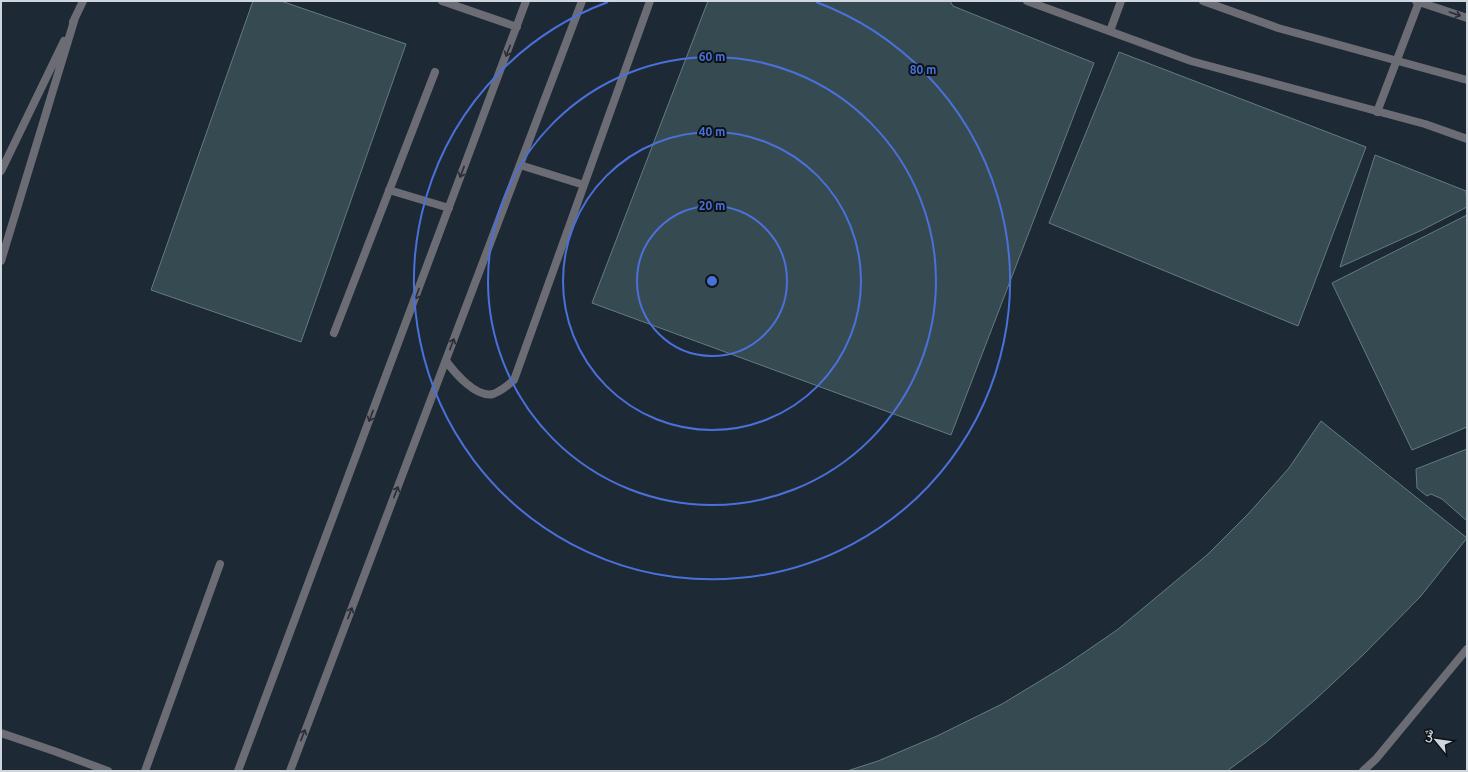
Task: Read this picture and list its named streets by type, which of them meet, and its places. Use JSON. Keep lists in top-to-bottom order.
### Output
{
  "north": "top left",
  "rings": [
    "60 m",
    "80 m",
    "40 m",
    "20 m"
  ]
}
